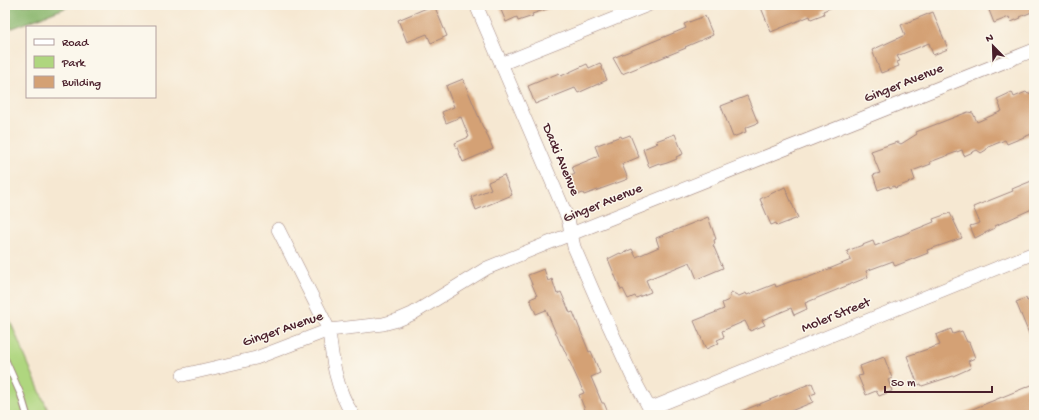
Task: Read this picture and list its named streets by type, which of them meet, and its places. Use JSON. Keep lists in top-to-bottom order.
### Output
{
  "streets": {
    "street": ["Ginger Avenue", "Dacki Avenue", "Moler Street"]
  },
  "crossings": [
    ["Ginger Avenue", "Dacki Avenue"],
    ["Dacki Avenue", "Moler Street"]
  ],
  "legend": ["Road", "Park", "Building"],
  "scale_bar": "50 m",
  "north": "top left"
}
